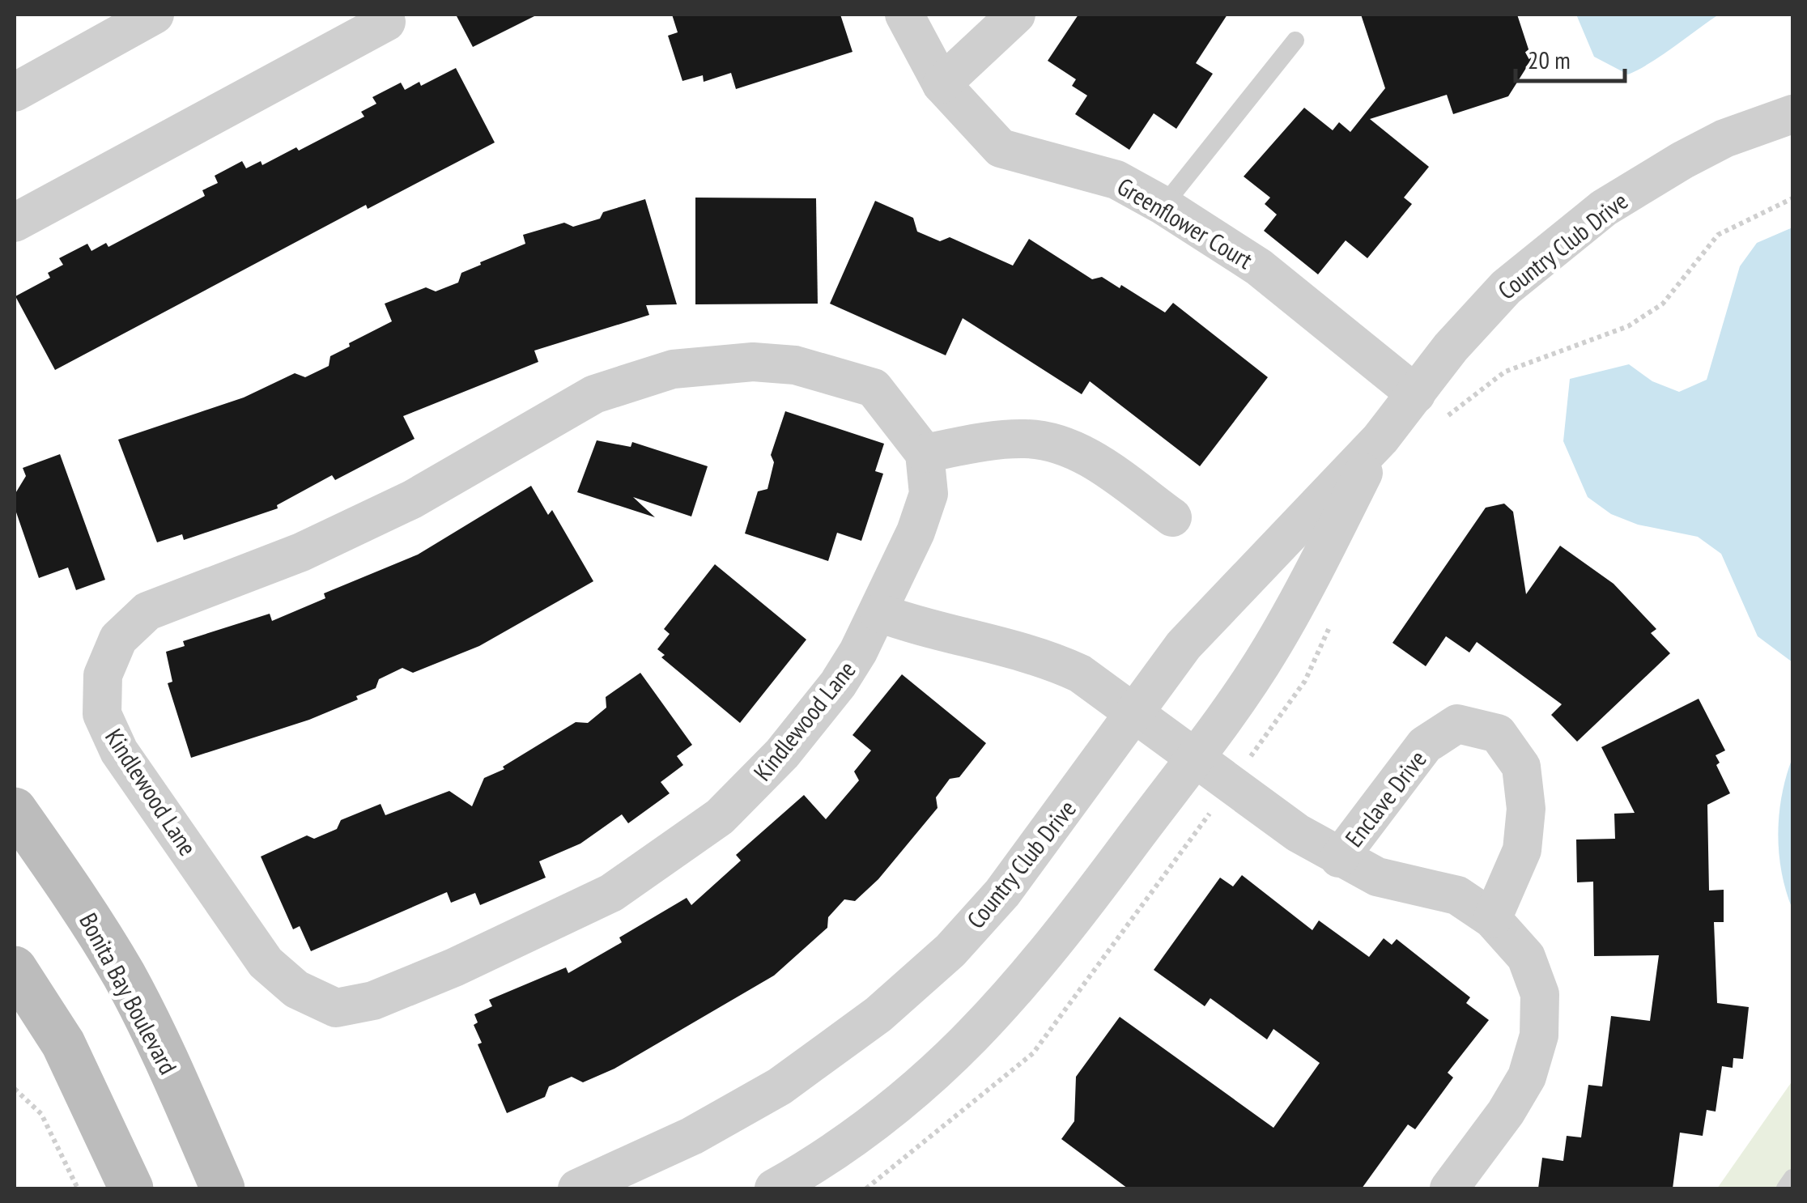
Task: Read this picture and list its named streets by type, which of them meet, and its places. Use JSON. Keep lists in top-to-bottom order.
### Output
{
  "streets": {
    "street": [
      "Greenflower Court",
      "Country Club Drive",
      "Kindlewood Lane",
      "Enclave Drive",
      "Bonita Bay Boulevard"
    ]
  },
  "crossings": [
    ["Greenflower Court", "Country Club Drive"]
  ],
  "scale_bar": "20 m"
}
